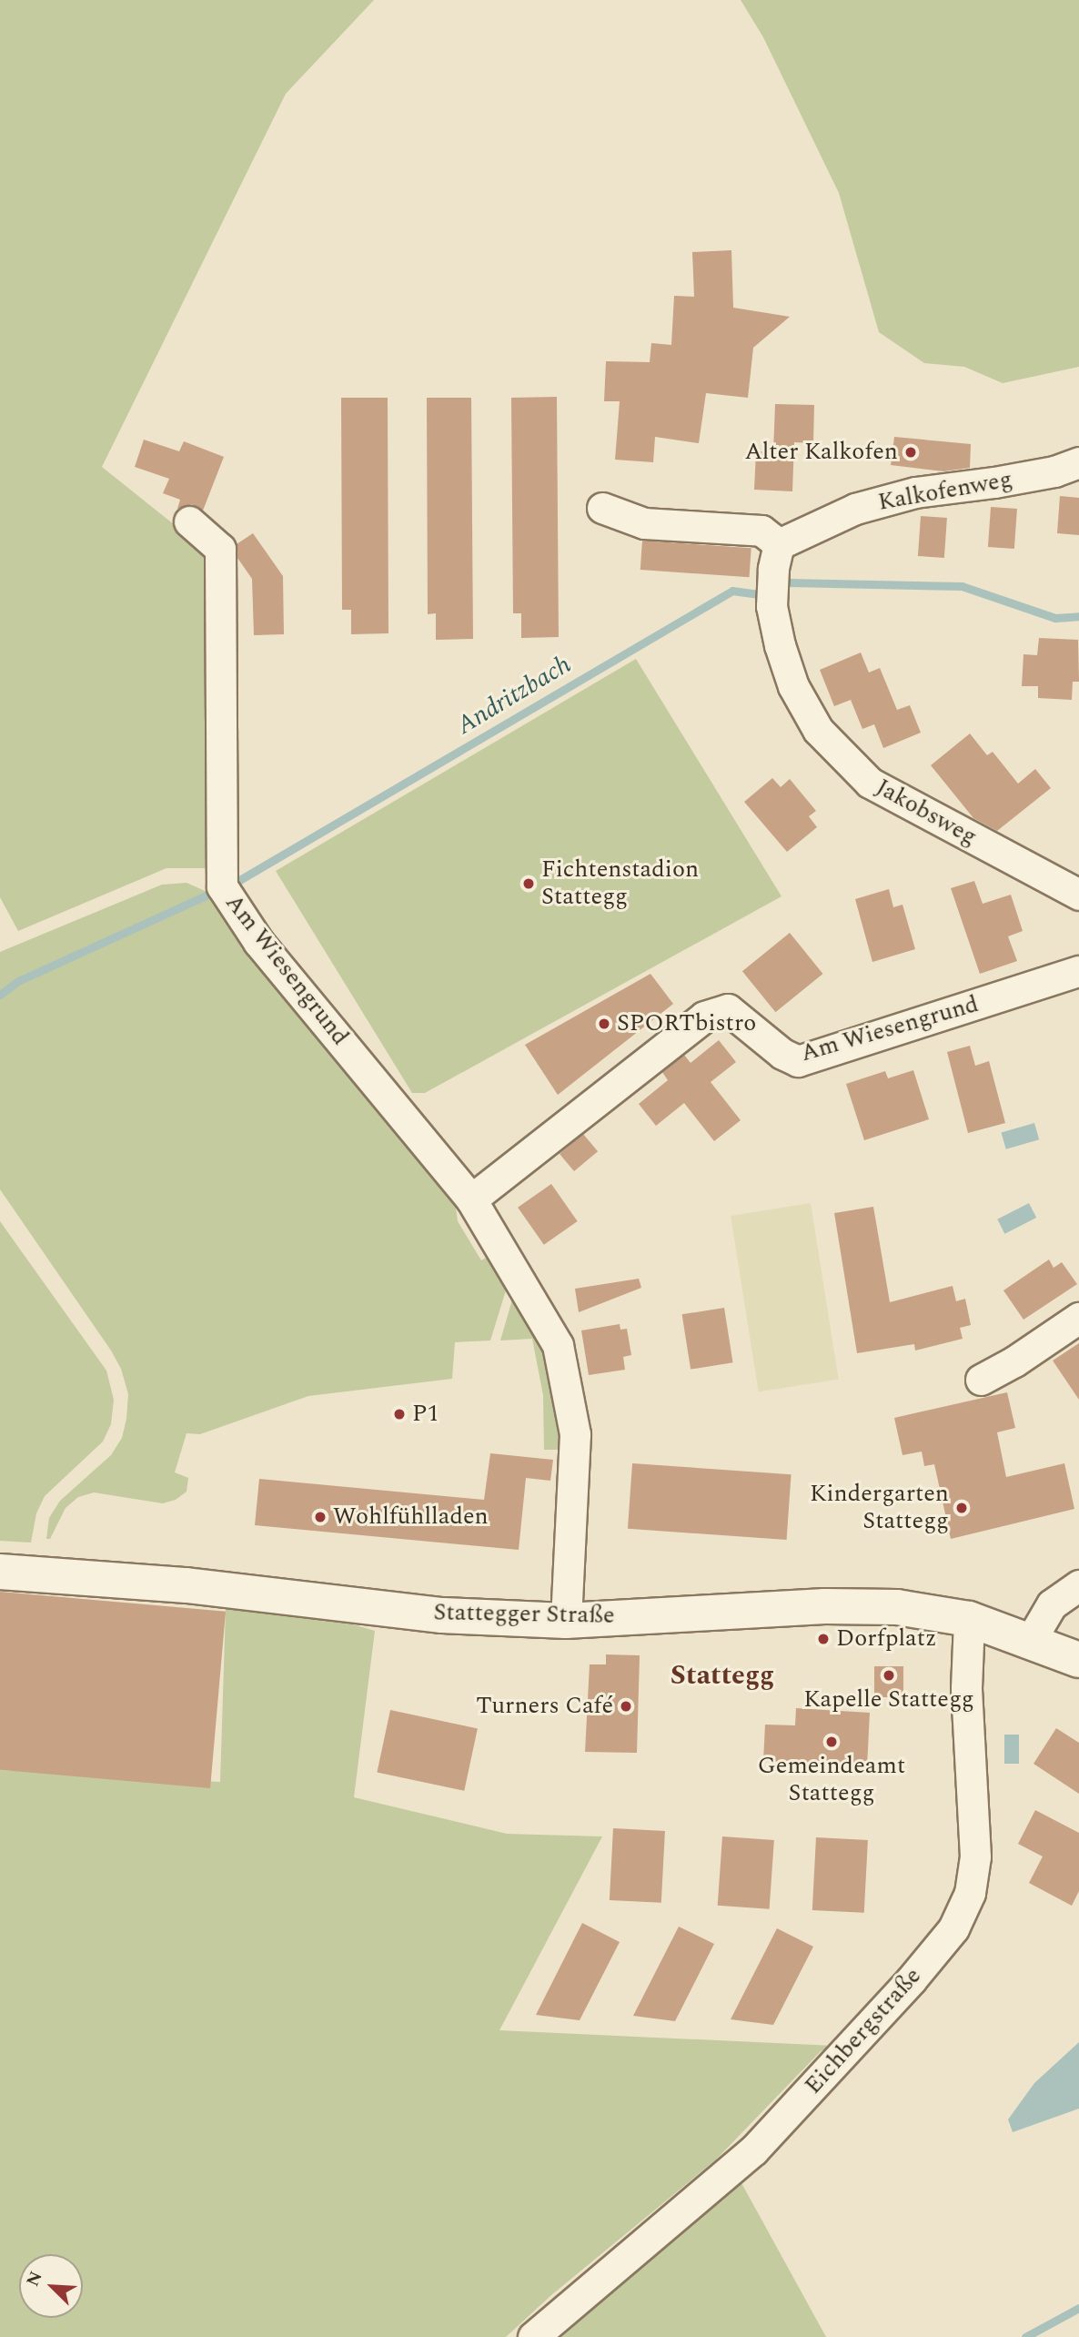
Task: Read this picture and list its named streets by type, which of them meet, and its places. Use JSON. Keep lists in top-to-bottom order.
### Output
{
  "streets": {
    "main road": ["Stattegger Straße"],
    "street": [
      "Kalkofenweg",
      "Jakobsweg",
      "Am Wiesengrund",
      "Eichbergstraße"
    ]
  },
  "crossings": [
    ["Kalkofenweg", "Jakobsweg"],
    ["Am Wiesengrund", "Stattegger Straße"],
    ["Stattegger Straße", "Eichbergstraße"]
  ],
  "districts": ["Stattegg"],
  "water": ["Andritzbach"],
  "places": [
    "Alter Kalkofen",
    "Fichtenstadion Stattegg",
    "SPORTbistro",
    "P1",
    "Kindergarten Stattegg",
    "Wohlfühlladen",
    "Dorfplatz",
    "Kapelle Stattegg",
    "Turners Café",
    "Gemeindeamt Stattegg"
  ],
  "north": "top left"
}
